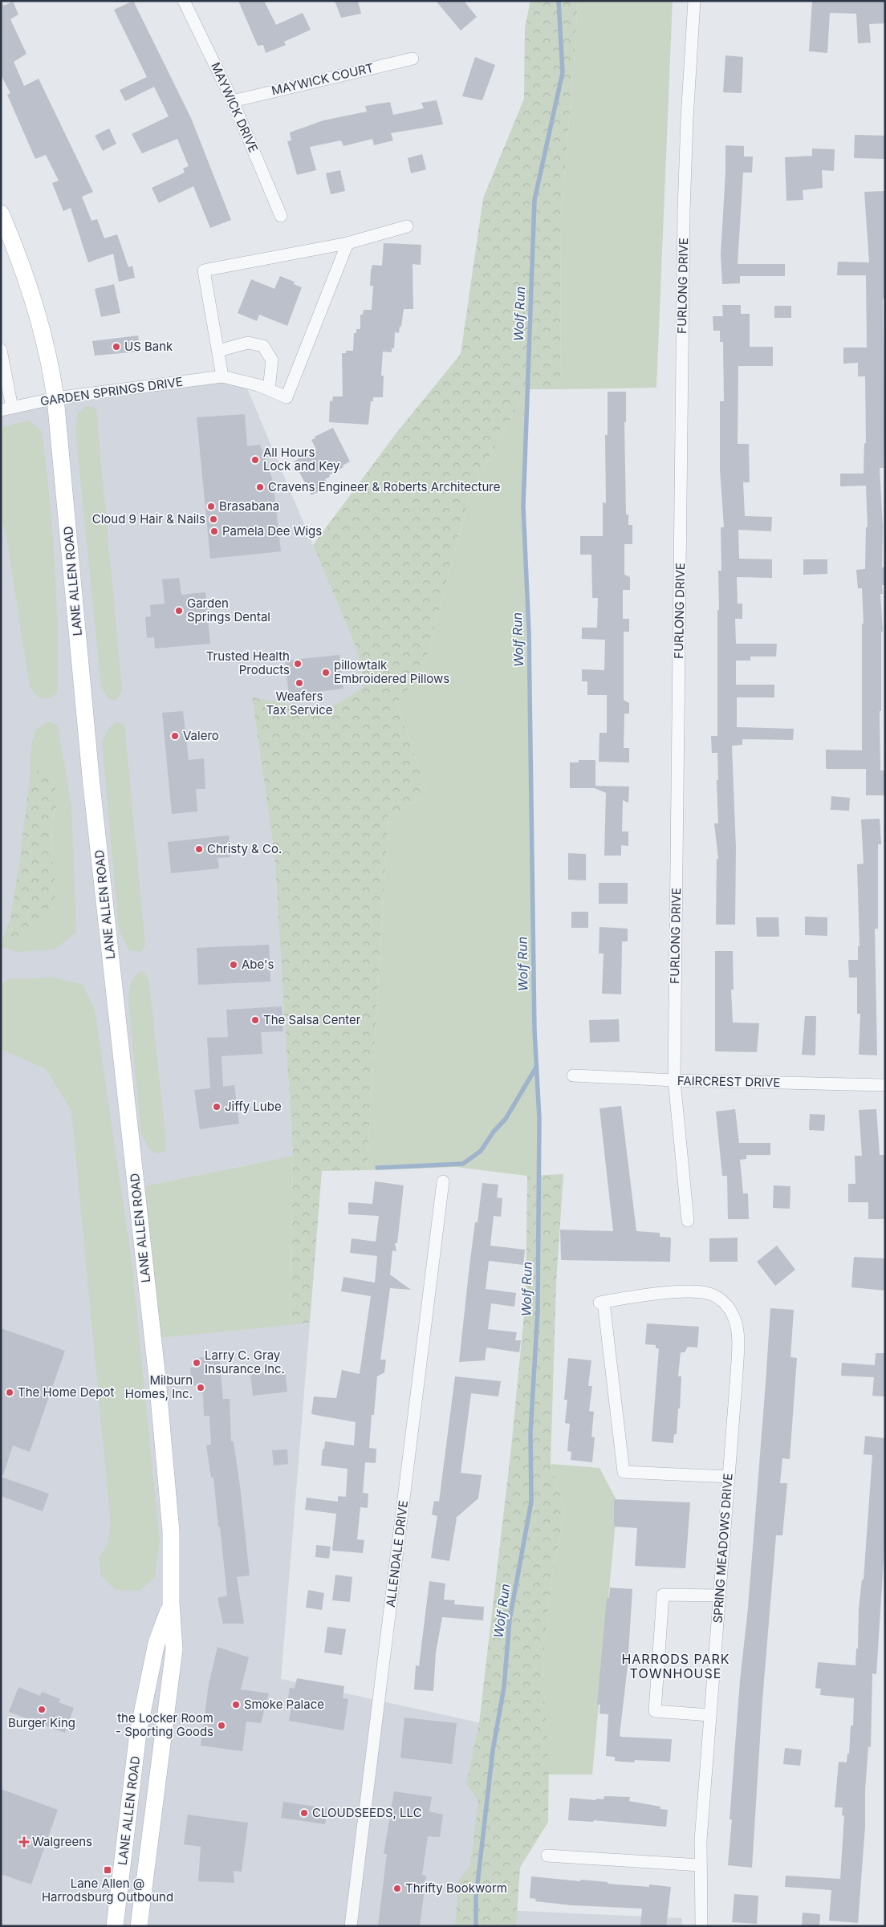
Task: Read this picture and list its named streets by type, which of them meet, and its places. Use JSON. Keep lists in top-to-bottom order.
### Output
{
  "streets": {
    "main road": ["LANE ALLEN ROAD"],
    "street": [
      "MAYWICK COURT",
      "MAYWICK DRIVE",
      "FURLONG DRIVE",
      "GARDEN SPRINGS DRIVE",
      "FAIRCREST DRIVE",
      "SPRING MEADOWS DRIVE",
      "ALLENDALE DRIVE"
    ]
  },
  "crossings": [
    ["MAYWICK COURT", "MAYWICK DRIVE"],
    ["FURLONG DRIVE", "FAIRCREST DRIVE"],
    ["GARDEN SPRINGS DRIVE", "LANE ALLEN ROAD"]
  ],
  "districts": ["HARRODS PARK TOWNHOUSE"],
  "water": ["Wolf Run"],
  "places": {
    "other": [
      "US Bank",
      "All Hours Lock and Key",
      "Cravens Engineer & Roberts Architecture",
      "Brasabana",
      "Cloud 9 Hair & Nails",
      "Pamela Dee Wigs",
      "Garden Springs Dental",
      "Trusted Health Products",
      "pillowtalk Embroidered Pillows",
      "Weafers Tax Service",
      "Valero",
      "Christy & Co.",
      "Abe's",
      "The Salsa Center",
      "Jiffy Lube",
      "Larry C. Gray Insurance Inc.",
      "Milburn Homes, Inc.",
      "The Home Depot",
      "Smoke Palace",
      "Burger King",
      "the Locker Room - Sporting Goods",
      "CLOUDSEEDS, LLC",
      "Thrifty Bookworm"
    ],
    "health": ["Walgreens"],
    "transit": ["Lane Allen @ Harrodsburg Outbound"]
  }
}
